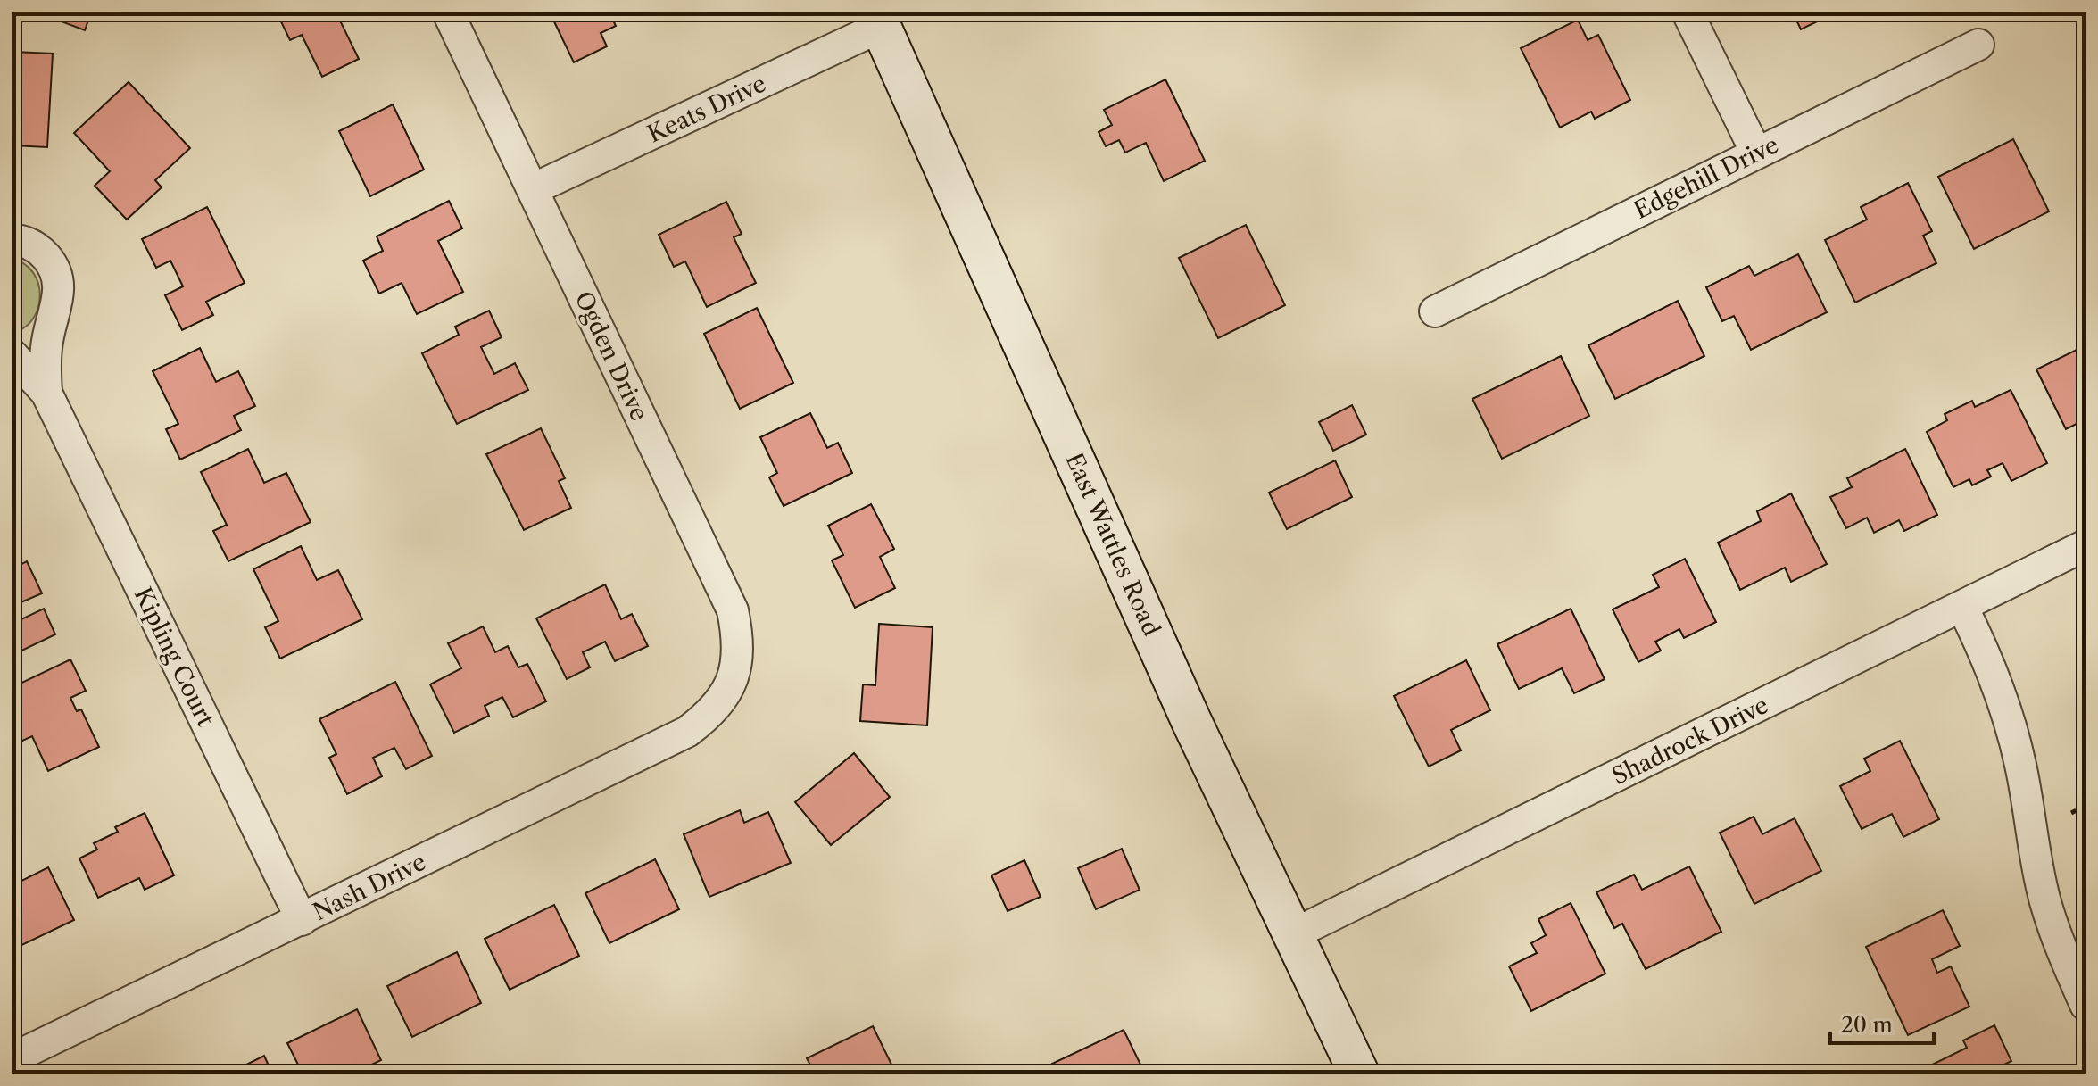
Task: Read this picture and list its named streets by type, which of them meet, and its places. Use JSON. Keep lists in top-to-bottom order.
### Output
{
  "streets": {
    "main road": ["East Wattles Road"],
    "street": [
      "Keats Drive",
      "Edgehill Drive",
      "Ogden Drive",
      "Kipling Court",
      "Shadrock Drive",
      "Nash Drive"
    ]
  },
  "crossings": [
    ["Keats Drive", "Ogden Drive"],
    ["Keats Drive", "East Wattles Road"],
    ["Ogden Drive", "Nash Drive"],
    ["East Wattles Road", "Shadrock Drive"],
    ["Kipling Court", "Nash Drive"]
  ],
  "scale_bar": "20 m"
}
